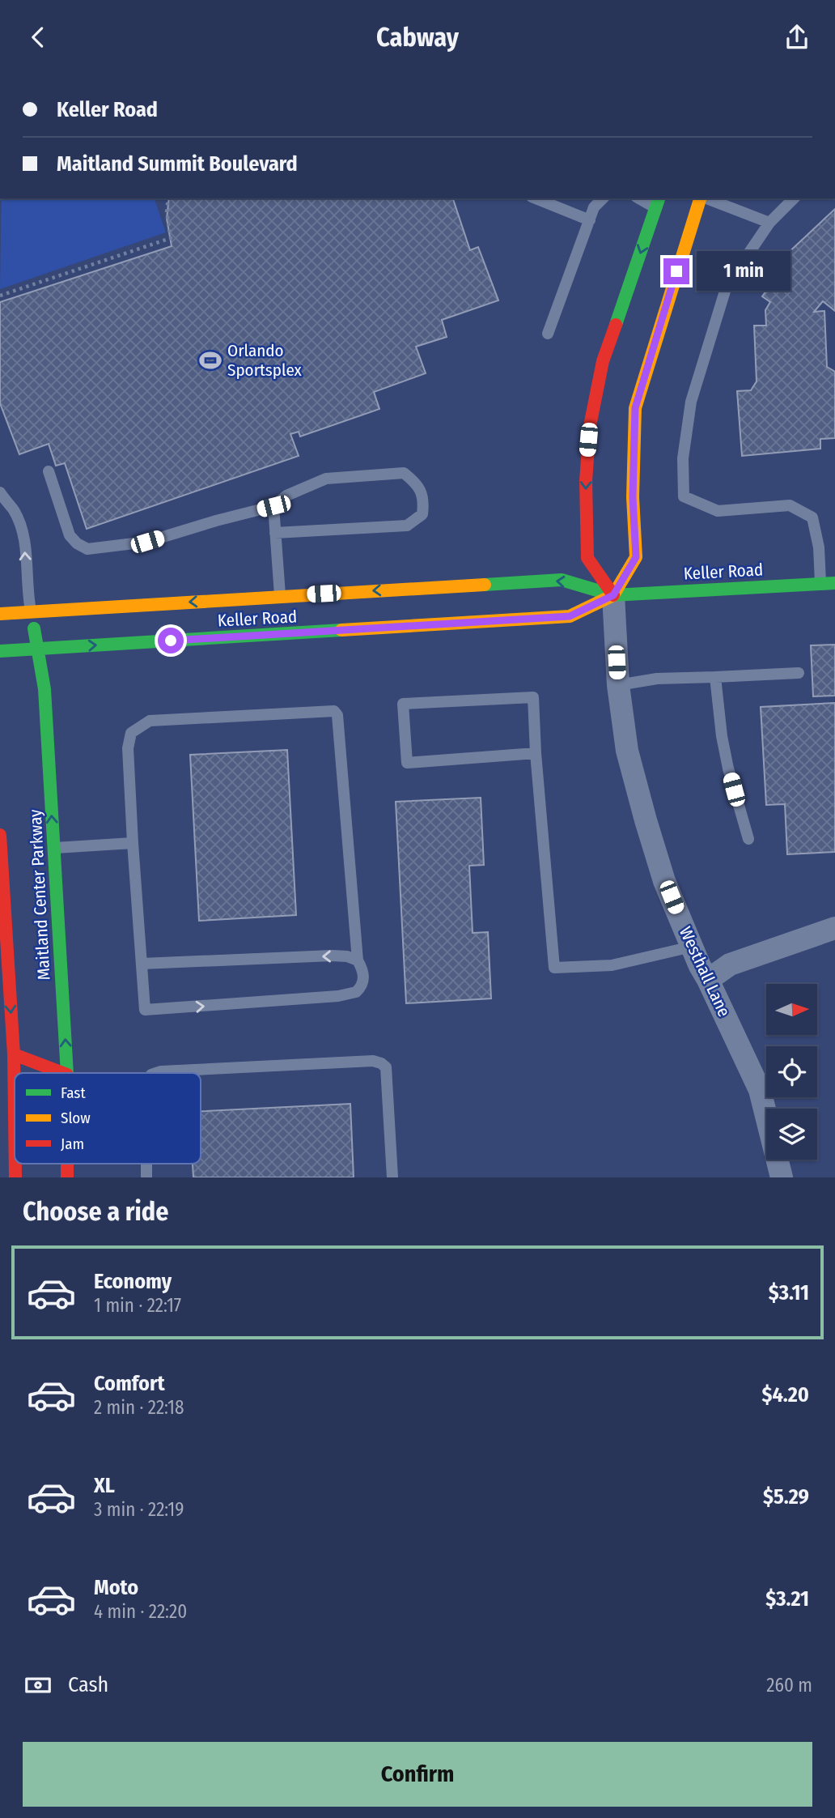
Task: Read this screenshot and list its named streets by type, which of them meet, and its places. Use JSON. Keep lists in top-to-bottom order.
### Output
{
  "streets": {
    "street": ["Keller Road", "Maitland Center Parkway", "Westhall Lane"]
  },
  "crossings": [
    ["Keller Road", "Maitland Center Parkway"],
    ["Keller Road", "Westhall Lane"]
  ],
  "places": {
    "sports": ["Orlando Sportsplex"]
  },
  "legend": ["Fast", "Slow", "Jam"],
  "north": "right",
  "page": {
    "header": "Cabway",
    "banner": ["Keller Road", "Maitland Summit Boulevard"],
    "bubble": "1 min",
    "heading": "Choose a ride",
    "list": [
      {
        "name": "Economy",
        "note": "1 min · 22:17",
        "value": "$3.11"
      },
      {
        "name": "Comfort",
        "note": "2 min · 22:18",
        "value": "$4.20"
      },
      {
        "name": "XL",
        "note": "3 min · 22:19",
        "value": "$5.29"
      },
      {
        "name": "Moto",
        "note": "4 min · 22:20",
        "value": "$3.21"
      }
    ],
    "pay": ["Cash", "260 m"],
    "buttons": "Confirm"
  }
}
